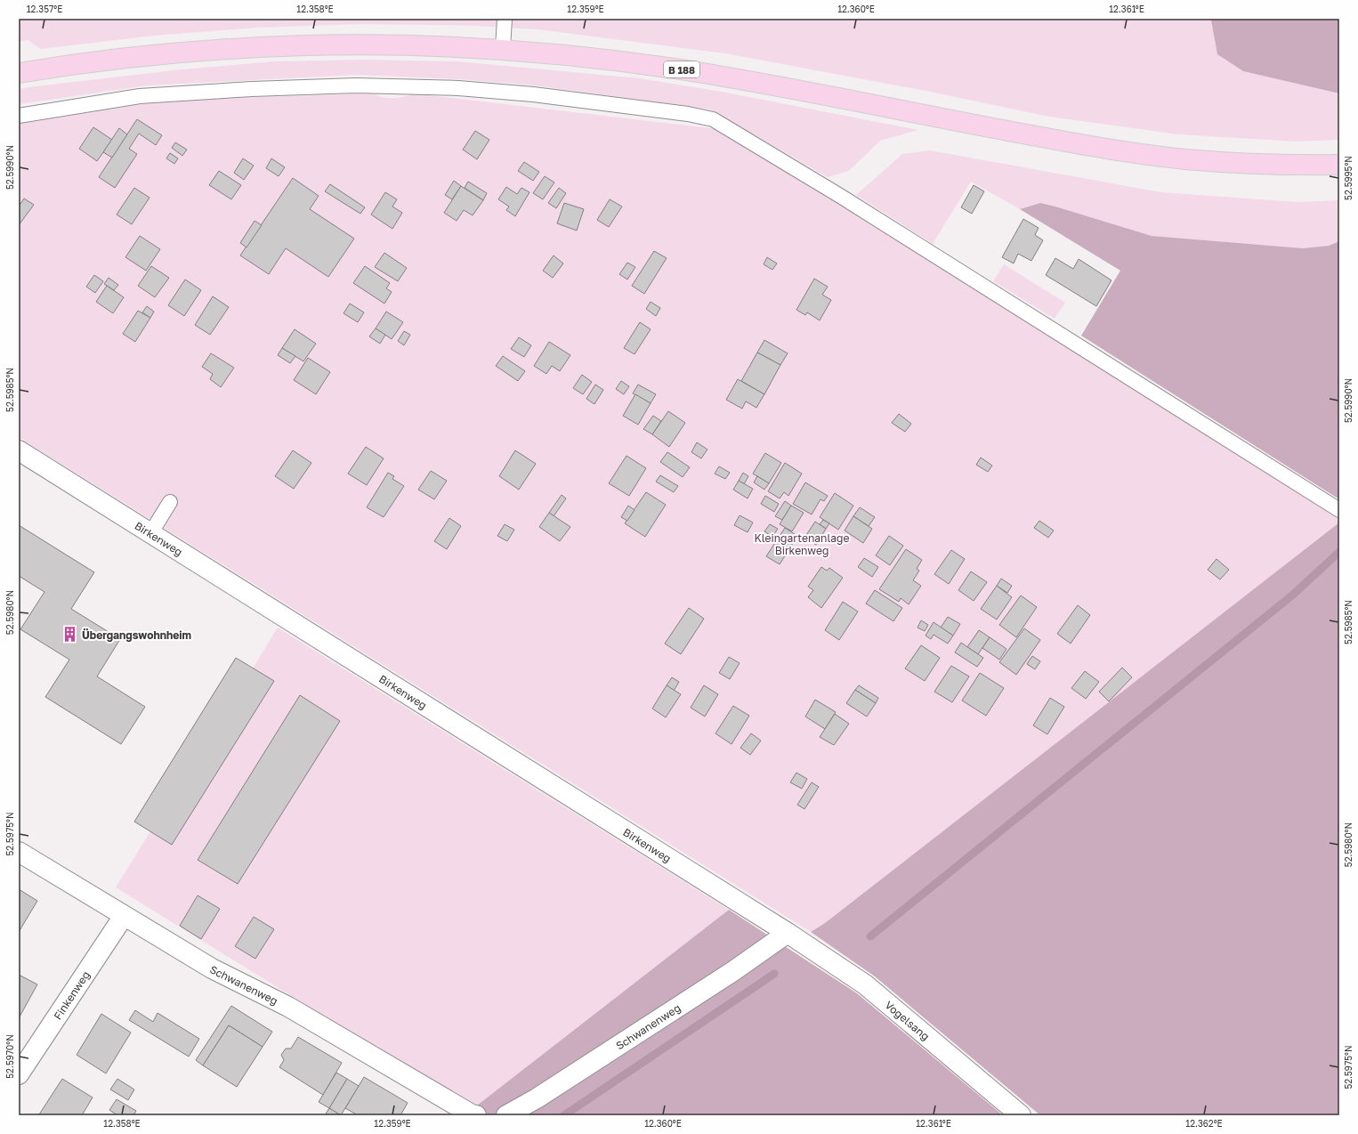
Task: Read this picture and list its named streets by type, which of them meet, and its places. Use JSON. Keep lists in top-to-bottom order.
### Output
{
  "streets": {
    "main road": ["B 188"],
    "street": [
      "Birkenweg",
      "Schwanenweg",
      "Finkenweg",
      "Vogelsang"
    ]
  },
  "crossings": [
    ["Birkenweg", "Schwanenweg"],
    ["Birkenweg", "Vogelsang"],
    ["Schwanenweg", "Finkenweg"],
    ["Schwanenweg", "Vogelsang"]
  ],
  "parks": ["Kleingartenanlage Birkenweg"],
  "places": {
    "building": ["Übergangswohnheim"]
  },
  "coordinates": [
    "12.357°E",
    "12.358°E",
    "12.359°E",
    "12.360°E",
    "12.361°E",
    "52.5990°N",
    "52.5995°N",
    "52.5985°N",
    "52.5980°N",
    "52.5975°N",
    "52.5970°N",
    "12.362°E"
  ]
}
